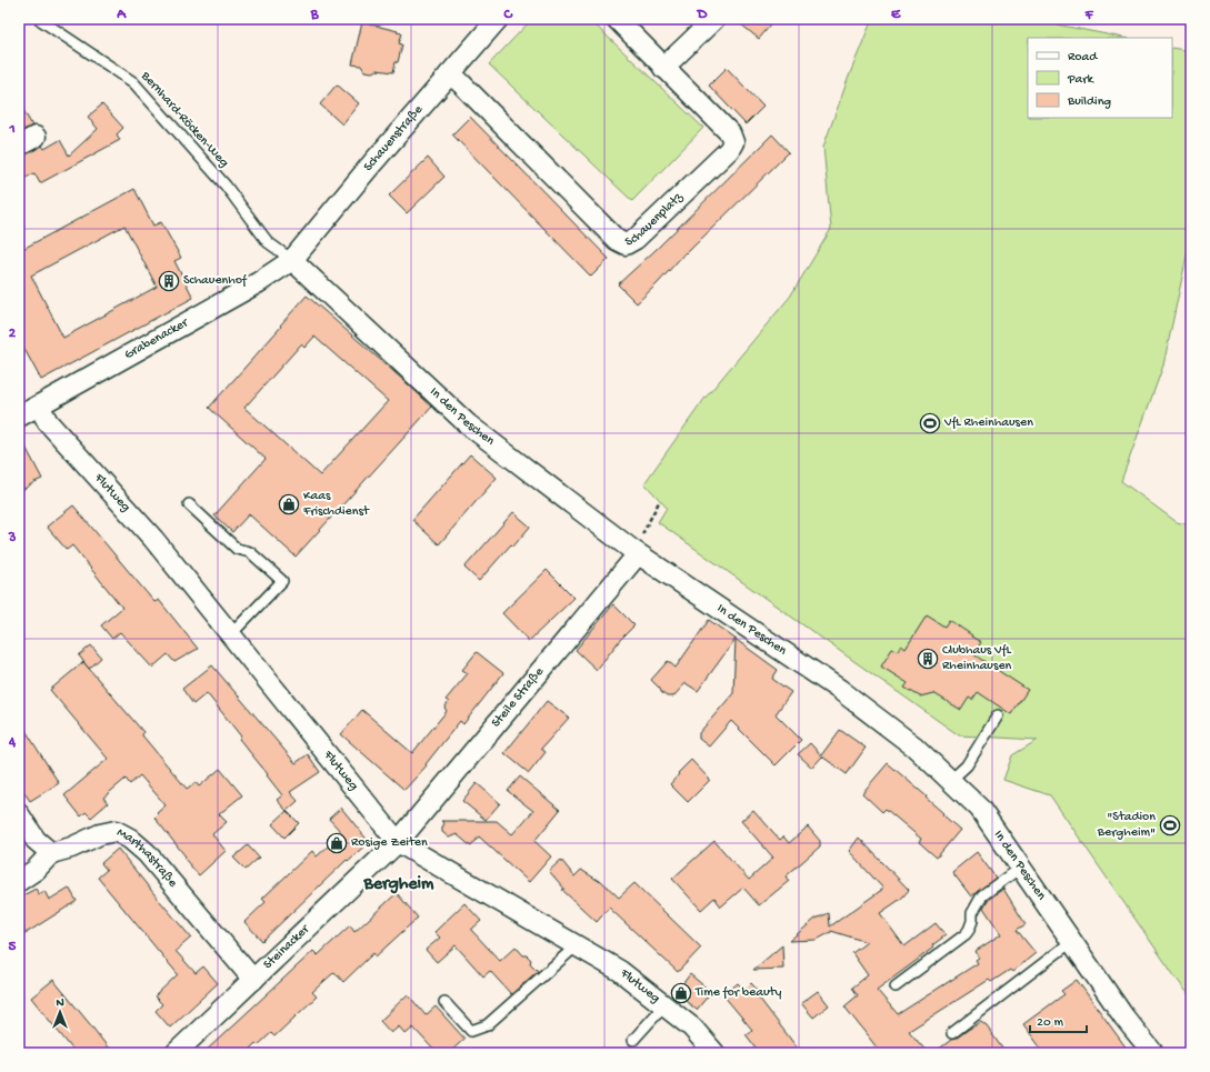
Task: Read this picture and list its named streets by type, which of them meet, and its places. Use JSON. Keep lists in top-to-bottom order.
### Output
{
  "streets": {
    "street": [
      "Schauenstraße",
      "Schauenplatz",
      "Grabenacker",
      "In den Peschen",
      "Flutweg",
      "Steile Straße",
      "Marthastraße",
      "Steinacker"
    ],
    "lane": ["Bernhard-Röcken-Weg"]
  },
  "crossings": [
    ["Bernhard-Röcken-Weg", "Schauenstraße"],
    ["Bernhard-Röcken-Weg", "Grabenacker"],
    ["Bernhard-Röcken-Weg", "In den Peschen"],
    ["Schauenstraße", "Schauenplatz"],
    ["Schauenstraße", "Grabenacker"],
    ["Schauenstraße", "In den Peschen"],
    ["Grabenacker", "In den Peschen"],
    ["Grabenacker", "Flutweg"],
    ["In den Peschen", "Steile Straße"],
    ["Flutweg", "Steile Straße"],
    ["Flutweg", "Steinacker"],
    ["Steile Straße", "Steinacker"],
    ["Marthastraße", "Steinacker"]
  ],
  "districts": ["Bergheim"],
  "places": {
    "building": ["Schauenhof", "Clubhaus VfL Rheinhausen"],
    "sports": ["VfL Rheinhausen", "\"Stadion Bergheim\""],
    "shop": ["Kaas Frischdienst", "Rosige Zeiten", "Time for beauty"]
  },
  "legend": ["Road", "Park", "Building"],
  "scale_bar": "20 m",
  "north": "top",
  "grid": {
    "columns": [
      "A",
      "B",
      "C",
      "D",
      "E",
      "F"
    ],
    "rows": [
      "1",
      "2",
      "3",
      "4",
      "5"
    ]
  }
}
